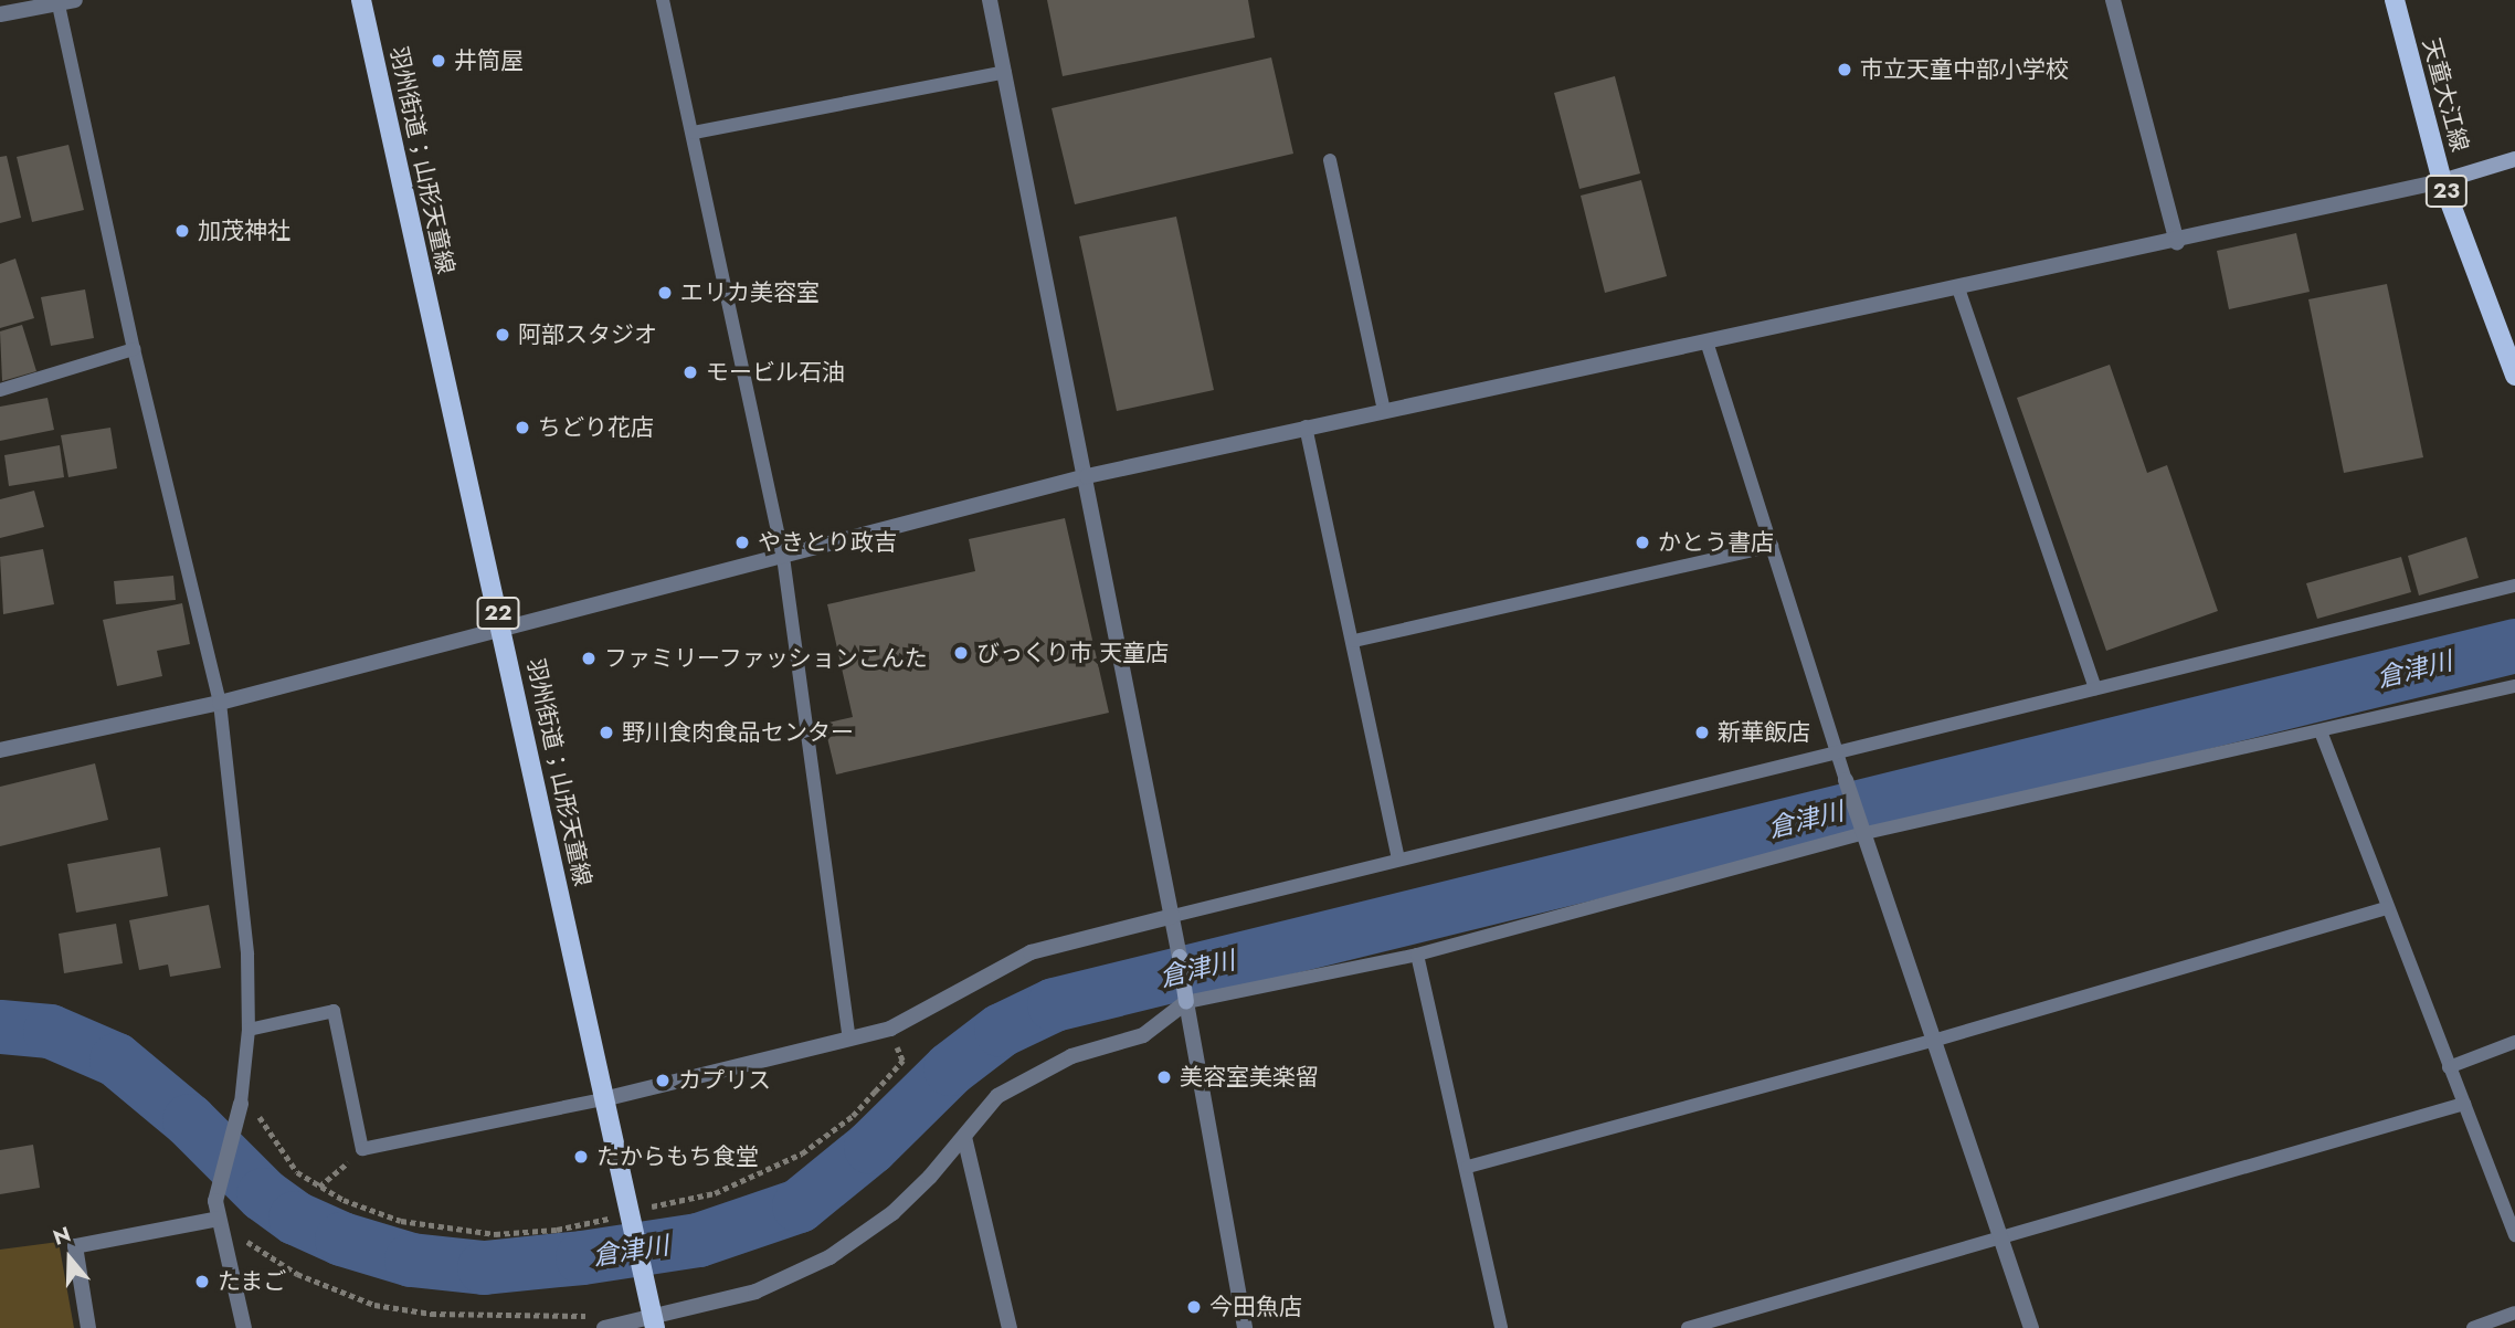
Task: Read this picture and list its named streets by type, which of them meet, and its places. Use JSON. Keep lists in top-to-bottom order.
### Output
{
  "streets": {
    "main road": [
      "天童大江線",
      "羽州街道；山形天童線",
      "23",
      "22"
    ]
  },
  "water": ["倉津川"],
  "places": [
    "井筒屋",
    "市立天童中部小学校",
    "加茂神社",
    "エリカ美容室",
    "阿部スタジオ",
    "モービル石油",
    "ちどり花店",
    "やきとり政吉",
    "かとう書店",
    "びっくり市 天童店",
    "ファミリーファッションこんた",
    "野川食肉食品センター",
    "新華飯店",
    "美容室美楽留",
    "カプリス",
    "たからもち食堂",
    "たまご",
    "今田魚店"
  ],
  "north": "top"
}
